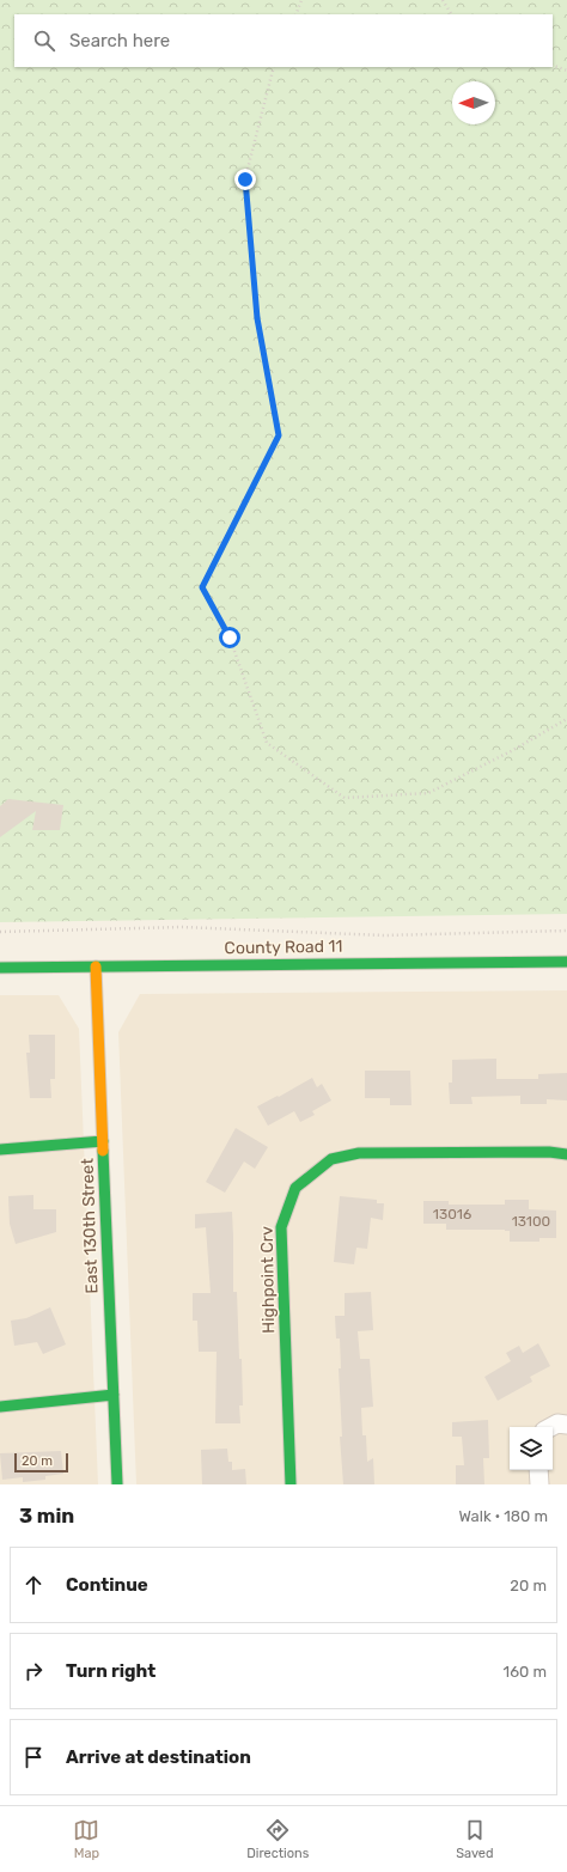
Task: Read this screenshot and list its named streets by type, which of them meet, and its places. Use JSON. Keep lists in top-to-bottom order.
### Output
{
  "streets": {
    "street": ["County Road 11", "East 130th Street", "Highpoint Crv"]
  },
  "crossings": [
    ["County Road 11", "East 130th Street"]
  ],
  "house_numbers": ["13016", "13100"],
  "scale_bar": "20 m",
  "north": "left",
  "page": {
    "search": "Search here",
    "scale": "20 m",
    "heading": ["3 min", "Walk · 180 m"],
    "list": [
      ["Continue", "20 m"],
      ["Turn right", "160 m"],
      "Arrive at destination"
    ],
    "nav": ["Map", "Directions", "Saved"]
  }
}
